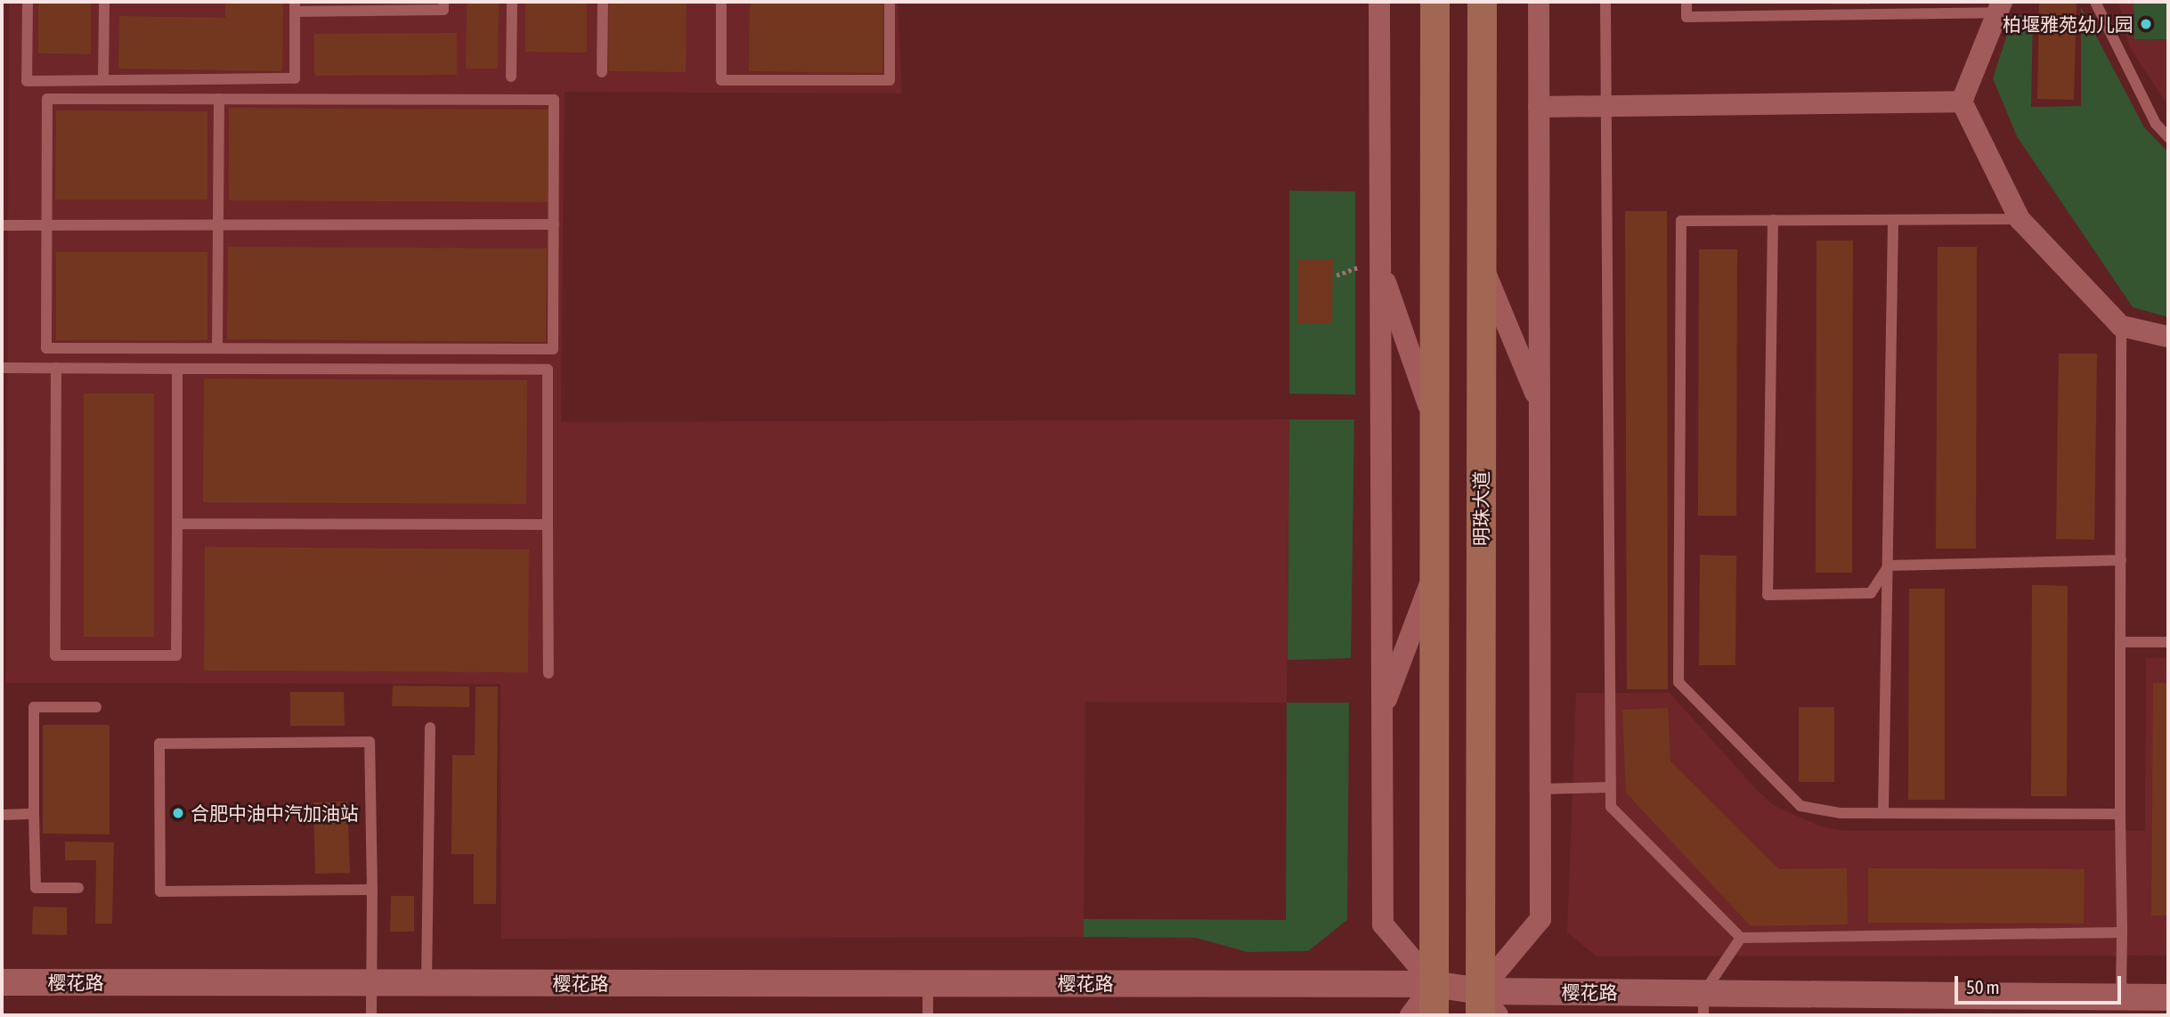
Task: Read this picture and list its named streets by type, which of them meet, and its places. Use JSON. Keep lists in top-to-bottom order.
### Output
{
  "streets": {
    "main road": ["明珠大道"],
    "street": ["樱花路"]
  },
  "crossings": [
    ["明珠大道", "樱花路"]
  ],
  "places": ["柏堰雅苑幼儿园", "合肥中油中汽加油站"],
  "scale_bar": "50 m"
}
